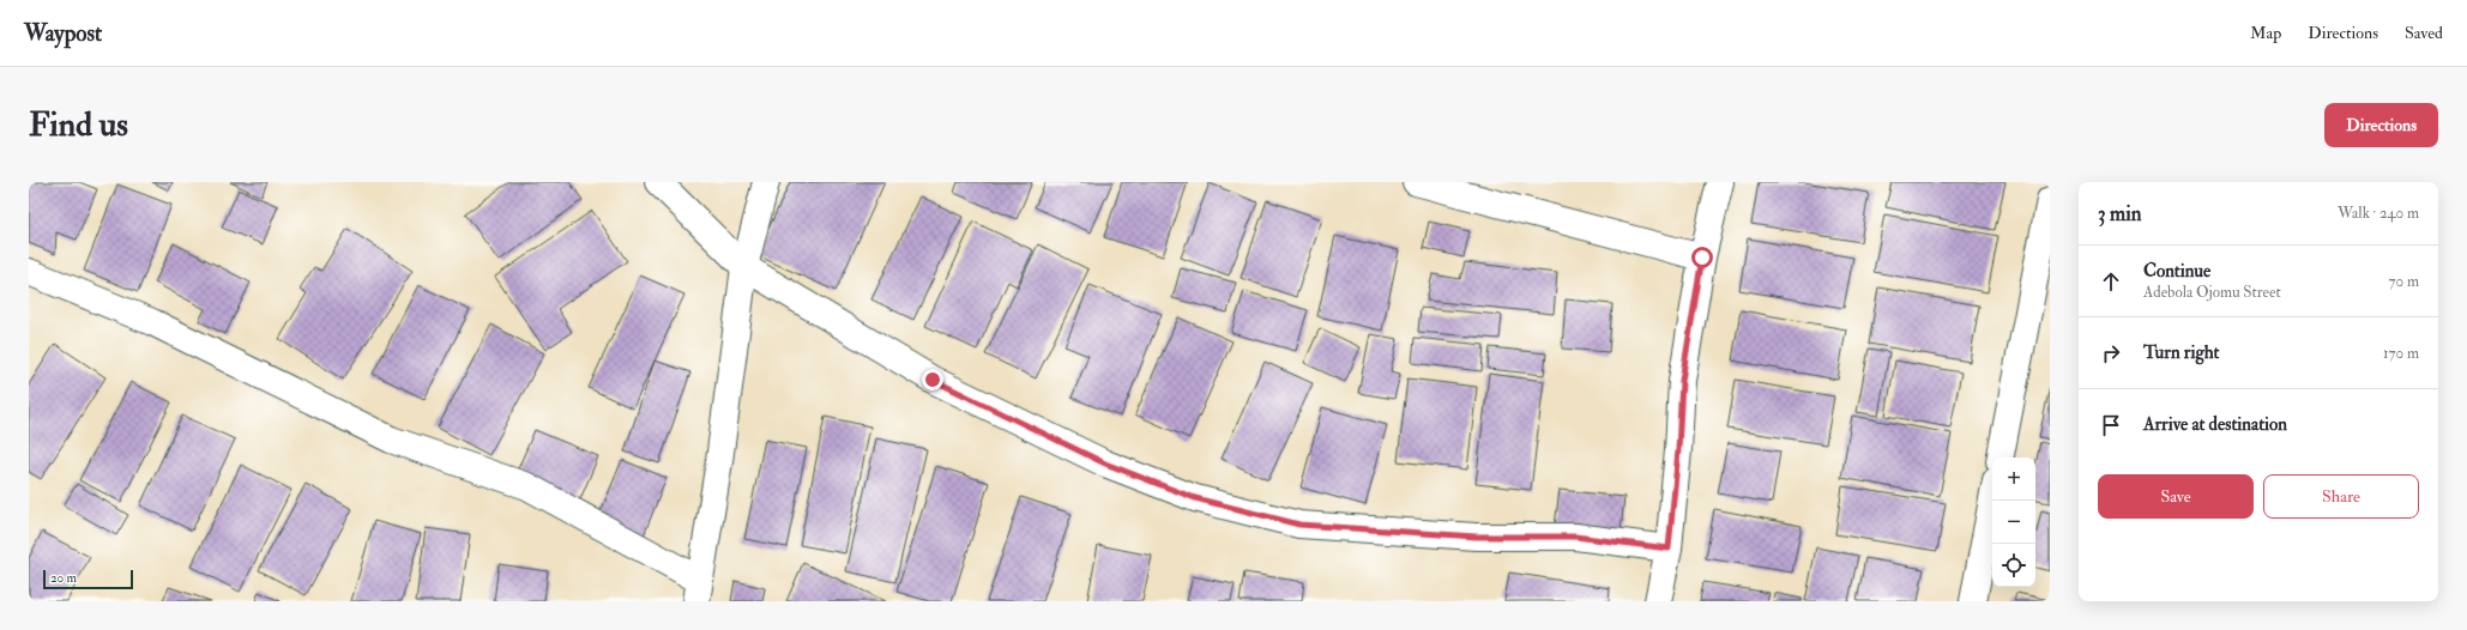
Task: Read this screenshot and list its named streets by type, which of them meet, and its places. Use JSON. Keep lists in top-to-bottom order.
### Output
{
  "scale_bar": "20 m",
  "page": {
    "header": "Waypost",
    "nav": ["Map", "Directions", "Saved"],
    "buttons": [
      "Directions",
      ["Save", "Share"]
    ],
    "title": "Find us",
    "heading": ["3 min", "Walk · 240 m"],
    "list": [
      ["Continue", "Adebola Ojomu Street", "70 m"],
      ["Turn right", "170 m"],
      "Arrive at destination"
    ],
    "map_buttons": ["+", "−"],
    "scale": "20 m"
  }
}
